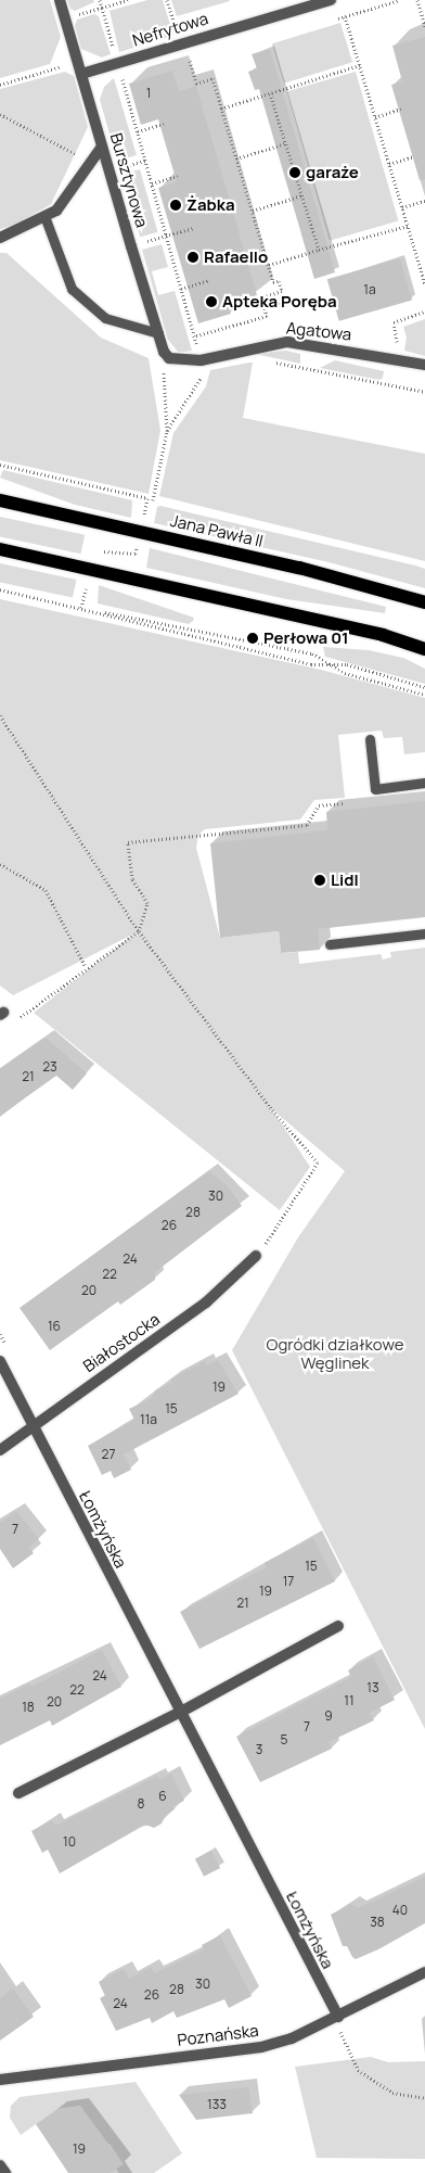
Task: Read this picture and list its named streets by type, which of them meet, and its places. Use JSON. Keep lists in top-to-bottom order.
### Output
{
  "streets": {
    "main road": ["Jana Pawła II"],
    "street": [
      "Nefrytowa",
      "Bursztynowa",
      "Agatowa",
      "Białostocka",
      "Łomżyńska",
      "Poznańska"
    ]
  },
  "crossings": [
    ["Nefrytowa", "Bursztynowa"],
    ["Bursztynowa", "Agatowa"],
    ["Białostocka", "Łomżyńska"],
    ["Łomżyńska", "Poznańska"]
  ],
  "parks": ["Ogródki działkowe Węglinek"],
  "places": [
    "garaże",
    "Żabka",
    "Rafaello",
    "Apteka Poręba",
    "Perłowa 01",
    "Lidl"
  ],
  "house_numbers": [
    "1",
    "1a",
    "23",
    "21",
    "30",
    "28",
    "26",
    "24",
    "22",
    "20",
    "16",
    "19",
    "15",
    "11a",
    "27",
    "7",
    "15",
    "17",
    "19",
    "21",
    "24",
    "13",
    "22",
    "11",
    "20",
    "18",
    "9",
    "7",
    "5",
    "3",
    "6",
    "8",
    "10",
    "40",
    "38",
    "30",
    "28",
    "26",
    "24",
    "133",
    "19"
  ]
}
